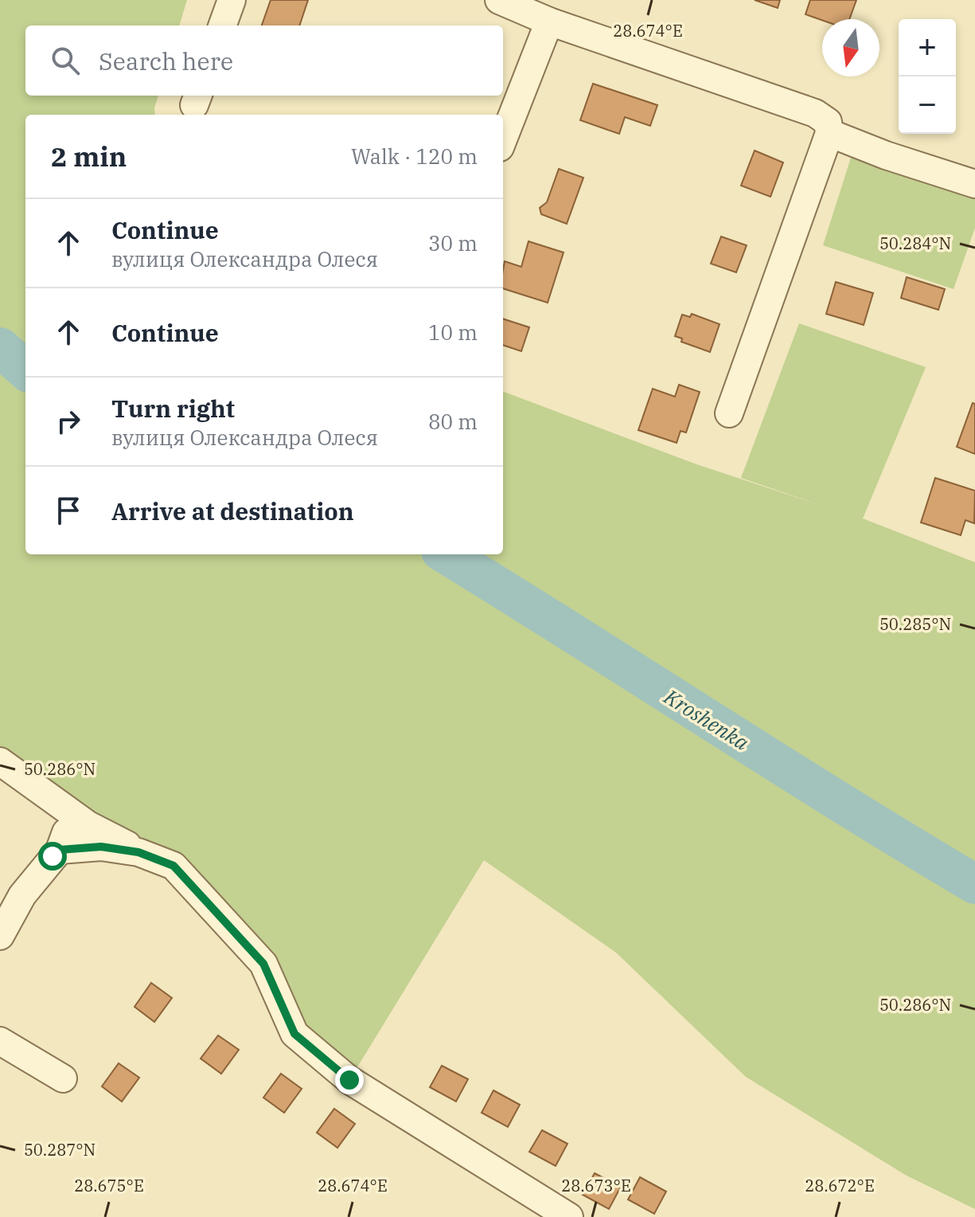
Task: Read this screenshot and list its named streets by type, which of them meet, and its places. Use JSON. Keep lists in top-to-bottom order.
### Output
{
  "water": ["Kroshenka"],
  "north": "bottom",
  "page": {
    "map_buttons": ["+", "−"],
    "search": "Search here",
    "heading": ["2 min", "Walk · 120 m"],
    "list": [
      ["Continue", "вулиця Олександра Олеся", "30 m"],
      ["Continue", "10 m"],
      ["Turn right", "вулиця Олександра Олеся", "80 m"],
      "Arrive at destination"
    ]
  },
  "coordinates": [
    "28.674°E",
    "50.284°N",
    "50.285°N",
    "50.286°N",
    "50.287°N",
    "28.675°E",
    "28.673°E",
    "28.672°E"
  ]
}
